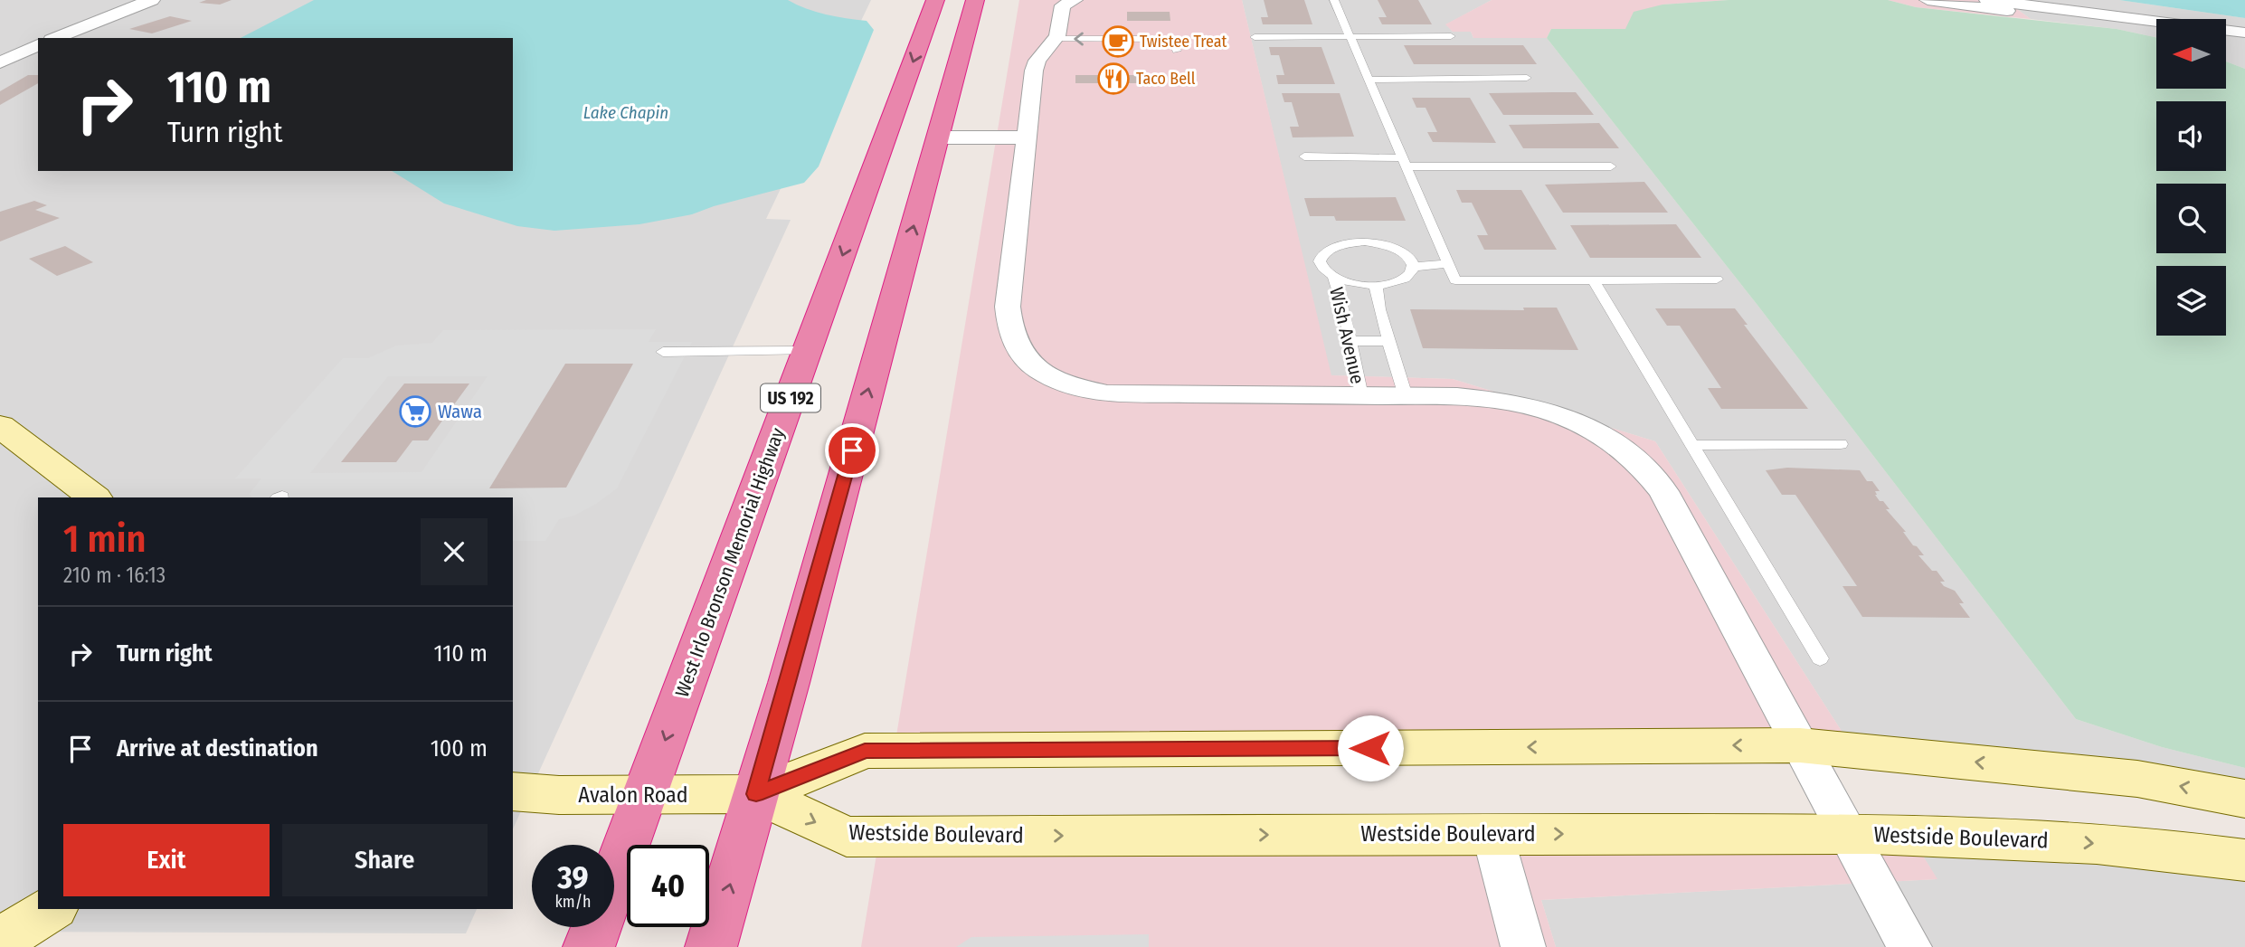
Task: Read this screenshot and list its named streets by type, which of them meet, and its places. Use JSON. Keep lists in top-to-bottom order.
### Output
{
  "streets": {
    "highway": ["US 192", "West Irlo Bronson Memorial Highway"],
    "street": ["Avalon Road", "Westside Boulevard"],
    "lane": ["Wish Avenue"]
  },
  "crossings": [
    ["West Irlo Bronson Memorial Highway", "Avalon Road"],
    ["West Irlo Bronson Memorial Highway", "Westside Boulevard"],
    ["Avalon Road", "Westside Boulevard"]
  ],
  "water": ["Lake Chapin"],
  "places": {
    "cafe": ["Twistee Treat"],
    "restaurant": ["Taco Bell"],
    "supermarket": ["Wawa"]
  },
  "north": "left",
  "page": {
    "turn": ["110 m", "Turn right"],
    "heading": ["1 min", "210 m · 16:13"],
    "list": [
      {
        "name": "Turn right",
        "value": "110 m"
      },
      {
        "name": "Arrive at destination",
        "value": "100 m"
      }
    ],
    "buttons": ["Exit", "Share"],
    "speed": "39 km/h",
    "limit": "40"
  }
}
